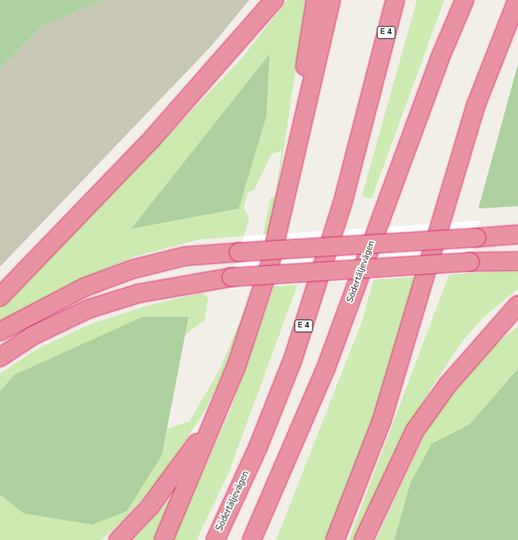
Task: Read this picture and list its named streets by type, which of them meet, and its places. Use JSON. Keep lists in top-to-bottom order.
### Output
{
  "streets": {
    "highway": ["E 4", "Södertäljevägen"]
  }
}
